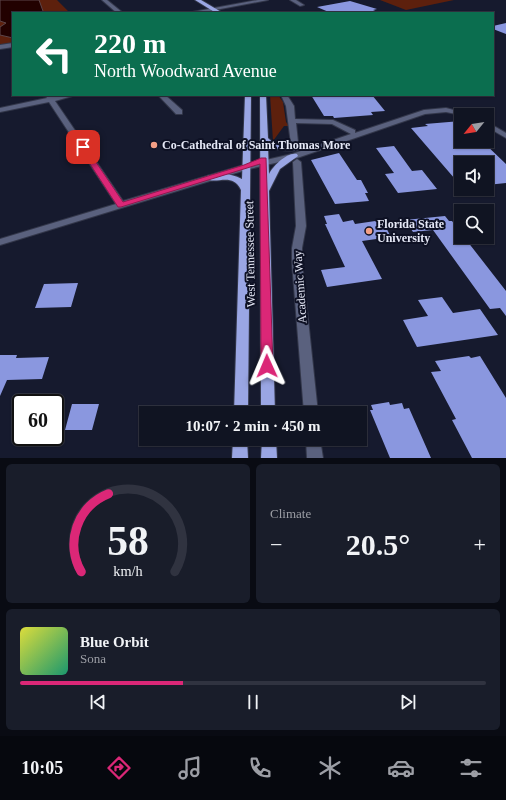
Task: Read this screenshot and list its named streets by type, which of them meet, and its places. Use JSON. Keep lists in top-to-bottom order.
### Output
{
  "streets": {
    "main road": ["West Tennessee Street"],
    "street": ["Academic Way"]
  },
  "places": ["Co-Cathedral of Saint Thomas More", "Florida State University"],
  "north": "bottom left",
  "page": {
    "turn": ["220 m", "North Woodward Avenue"],
    "limit": "60",
    "trip": "10:07 · 2 min · 450 m",
    "tile": "Climate",
    "heat": ["−", "20.5°", "+"],
    "song": ["Blue Orbit", "Sona"],
    "tabs": "10:05",
    "gauge": ["58", "km/h"]
  }
}
